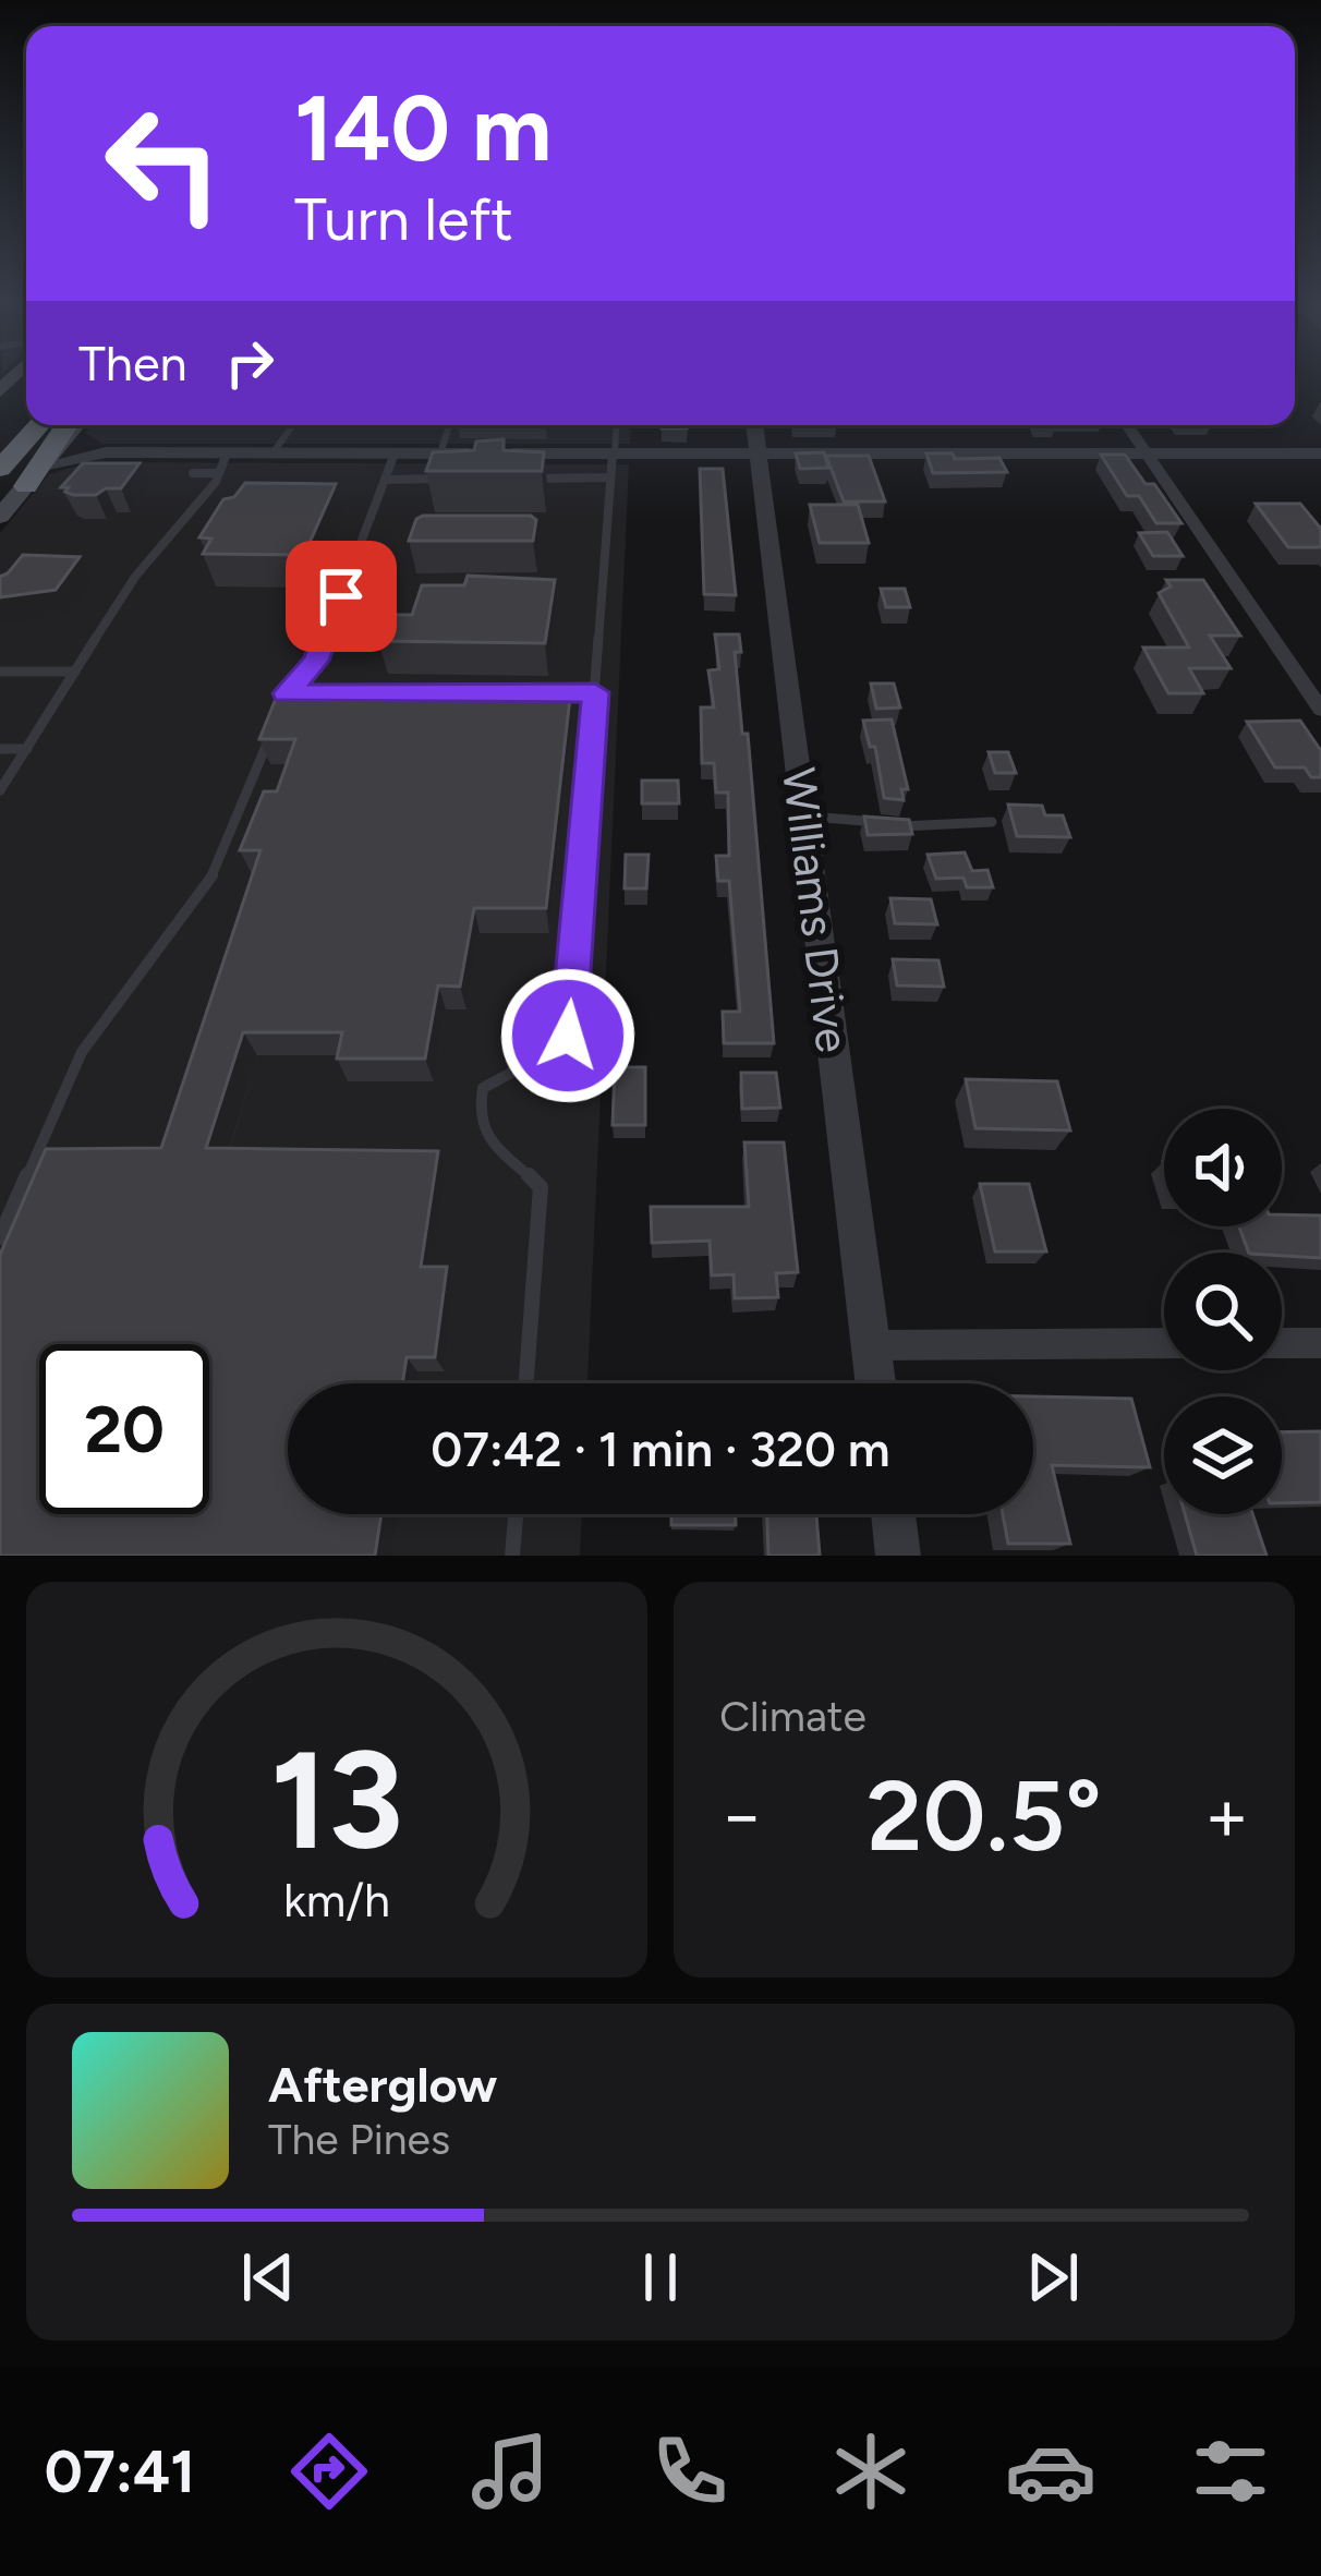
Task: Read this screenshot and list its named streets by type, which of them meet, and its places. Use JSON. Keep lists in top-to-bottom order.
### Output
{
  "streets": {
    "street": ["Williams Drive"]
  },
  "page": {
    "turn": ["140 m", "Turn left"],
    "then": "Then",
    "limit": "20",
    "trip": "07:42 · 1 min · 320 m",
    "tile": "Climate",
    "heat": ["−", "20.5°", "+"],
    "song": ["Afterglow", "The Pines"],
    "tabs": "07:41",
    "gauge": ["13", "km/h"]
  }
}
